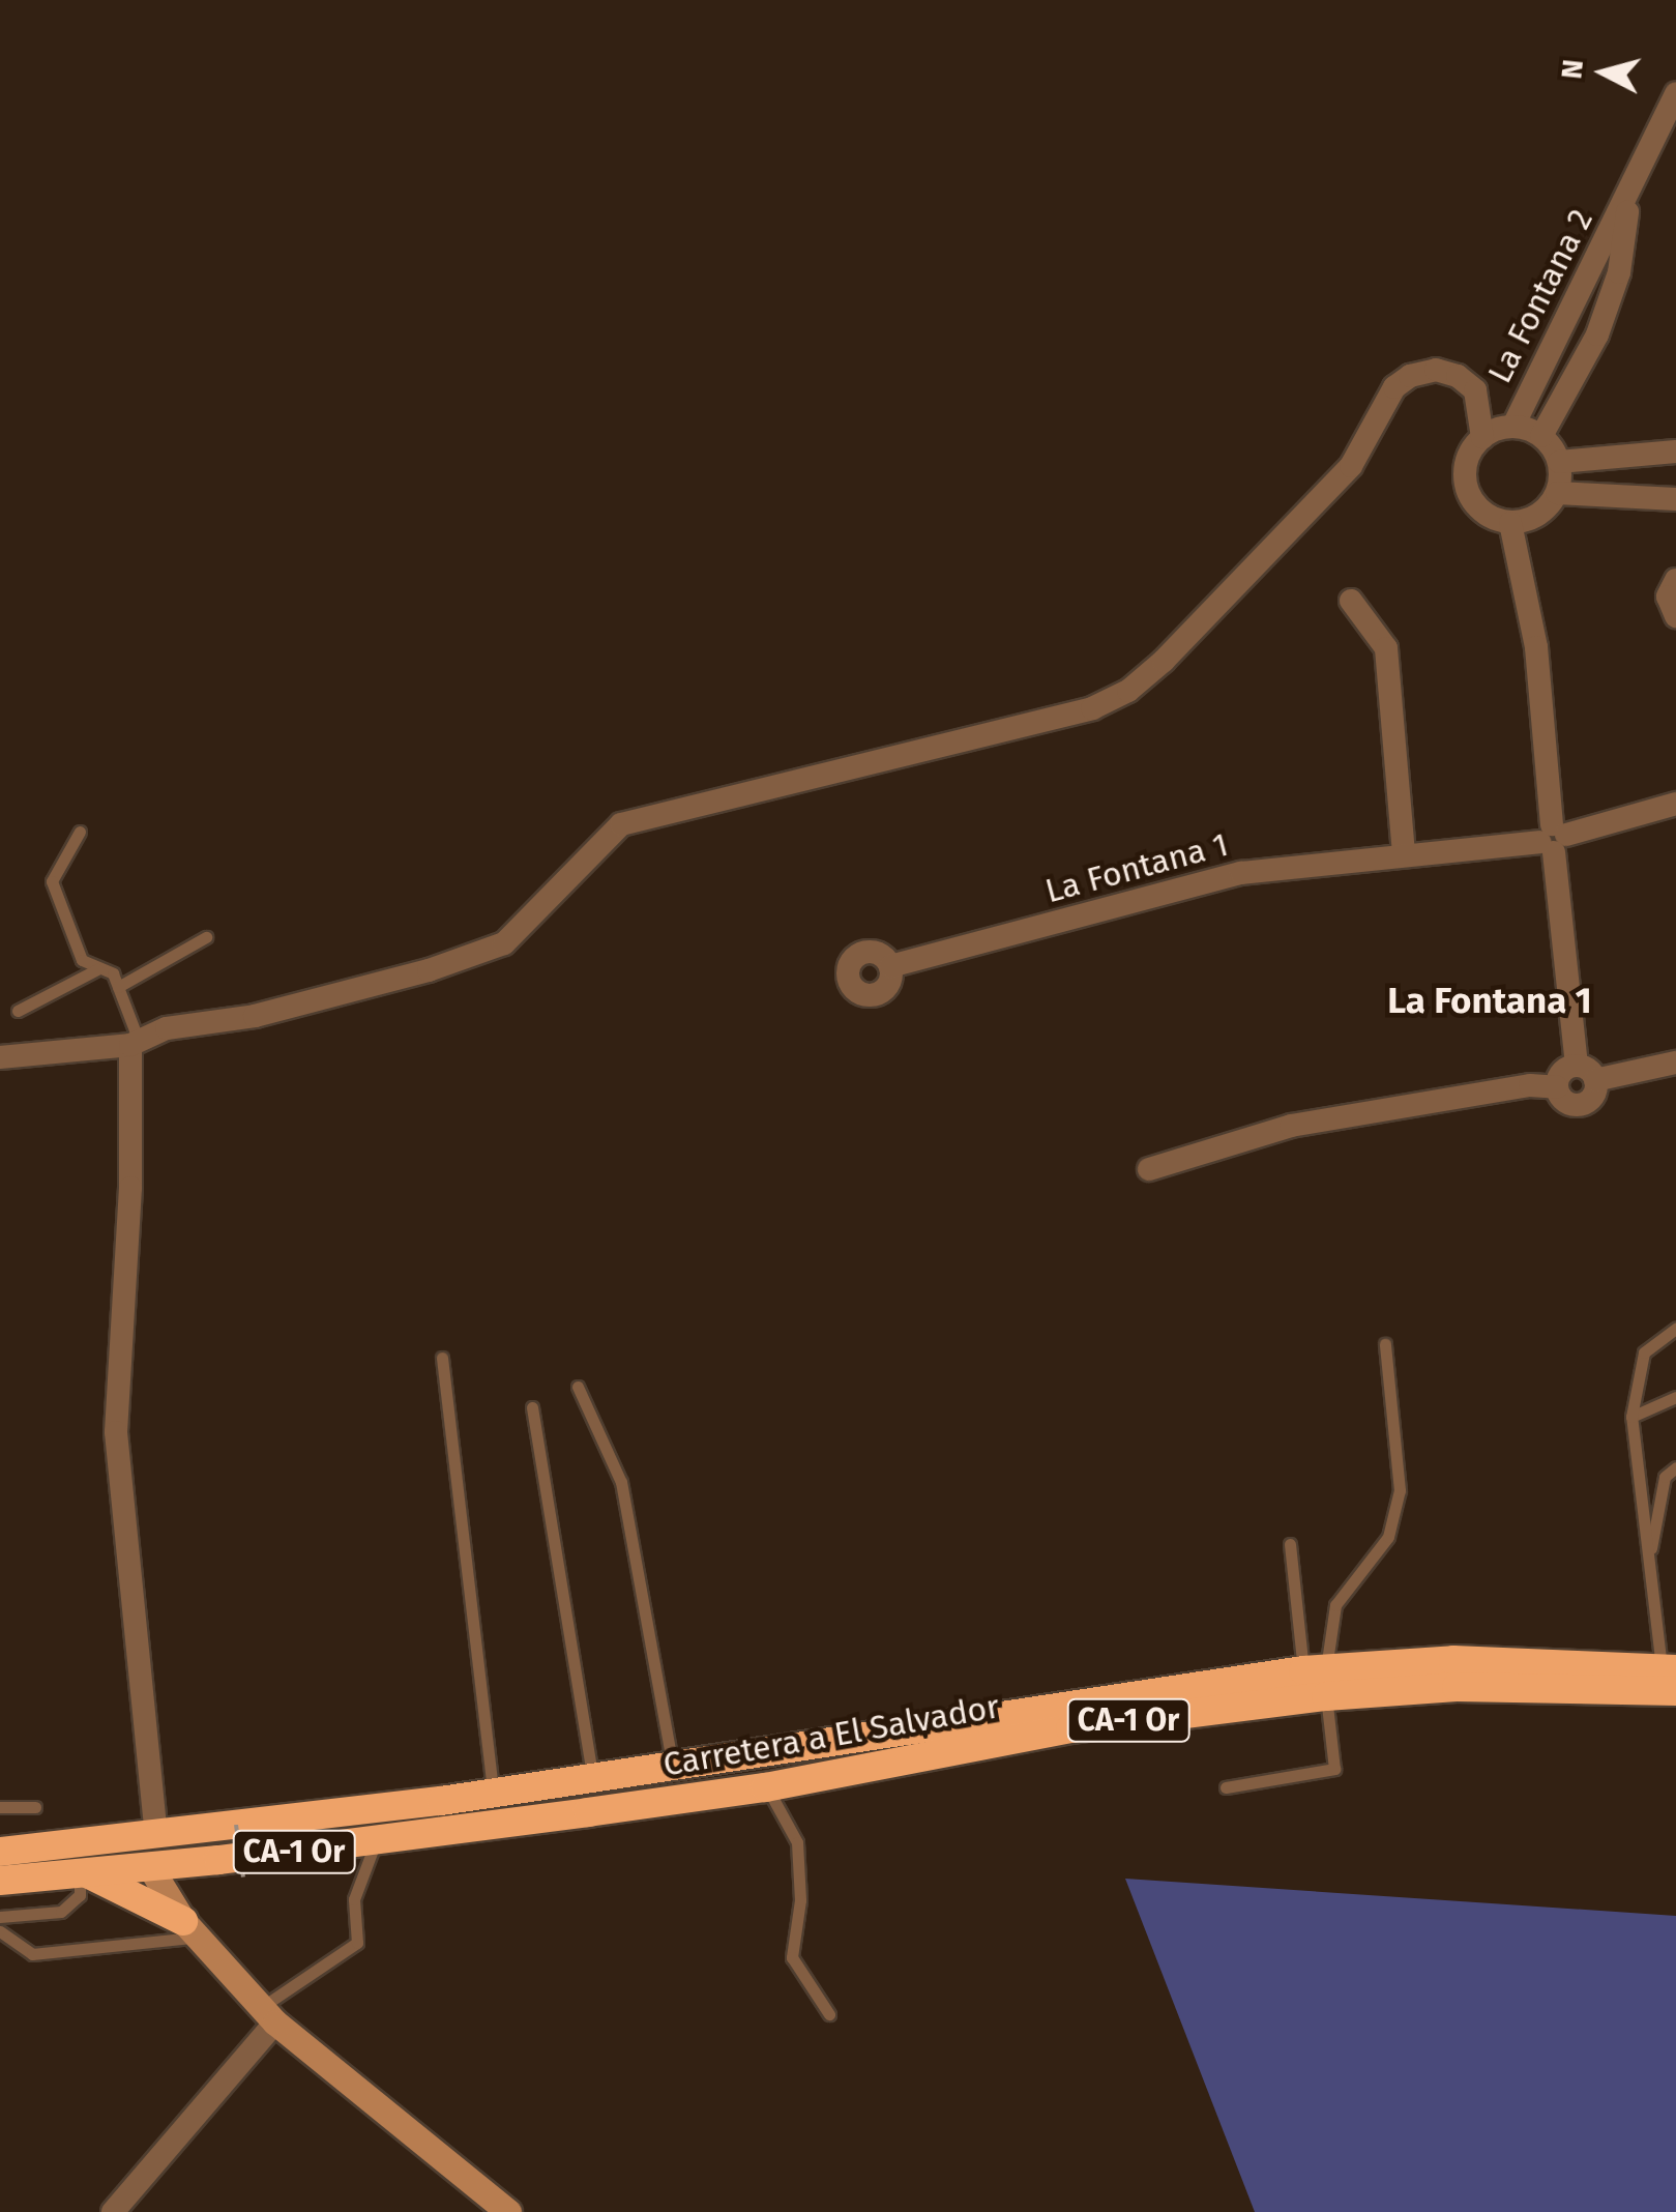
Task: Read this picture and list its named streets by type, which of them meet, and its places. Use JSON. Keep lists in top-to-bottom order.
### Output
{
  "streets": {
    "highway": ["CA-1 Or", "Carretera a El Salvador"],
    "street": ["La Fontana 2", "La Fontana 1"]
  },
  "districts": ["La Fontana 1"],
  "north": "left"
}
